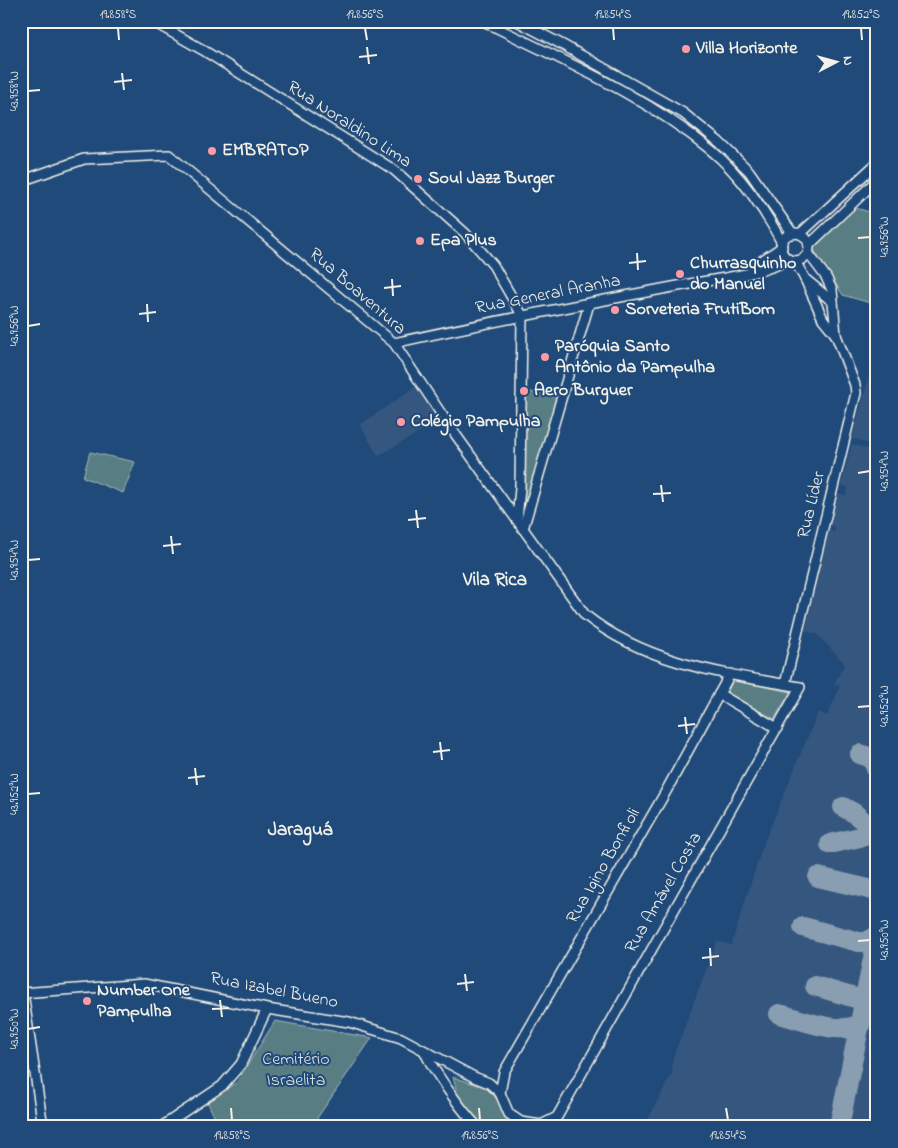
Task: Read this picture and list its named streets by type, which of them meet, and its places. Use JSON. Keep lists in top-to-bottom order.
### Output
{
  "streets": {
    "street": [
      "Rua Noraldino Lima",
      "Rua Boaventura",
      "Rua General Aranha",
      "Rua Líder",
      "Rua Igino Bonfioli",
      "Rua Amável Costa",
      "Rua Izabel Bueno"
    ]
  },
  "crossings": [
    ["Rua Noraldino Lima", "Rua General Aranha"],
    ["Rua Boaventura", "Rua General Aranha"],
    ["Rua Boaventura", "Rua Líder"],
    ["Rua Boaventura", "Rua Igino Bonfioli"],
    ["Rua Boaventura", "Rua Amável Costa"],
    ["Rua General Aranha", "Rua Líder"],
    ["Rua Igino Bonfioli", "Rua Izabel Bueno"]
  ],
  "districts": ["Vila Rica", "Jaraguá"],
  "parks": ["Cemitério Israelita"],
  "places": [
    "Villa Horizonte",
    "EMBRATOP",
    "Soul Jazz Burger",
    "Epa Plus",
    "Churrasquinho do Manuel",
    "Sorveteria FrutiBom",
    "Paróquia Santo Antônio da Pampulha",
    "Aero Burguer",
    "Colégio Pampulha",
    "Number One Pampulha"
  ],
  "north": "right",
  "coordinates": [
    "19.858°S",
    "19.856°S",
    "19.854°S",
    "19.852°S",
    "43.958°W",
    "43.956°W",
    "43.954°W",
    "43.952°W",
    "43.950°W"
  ]
}
